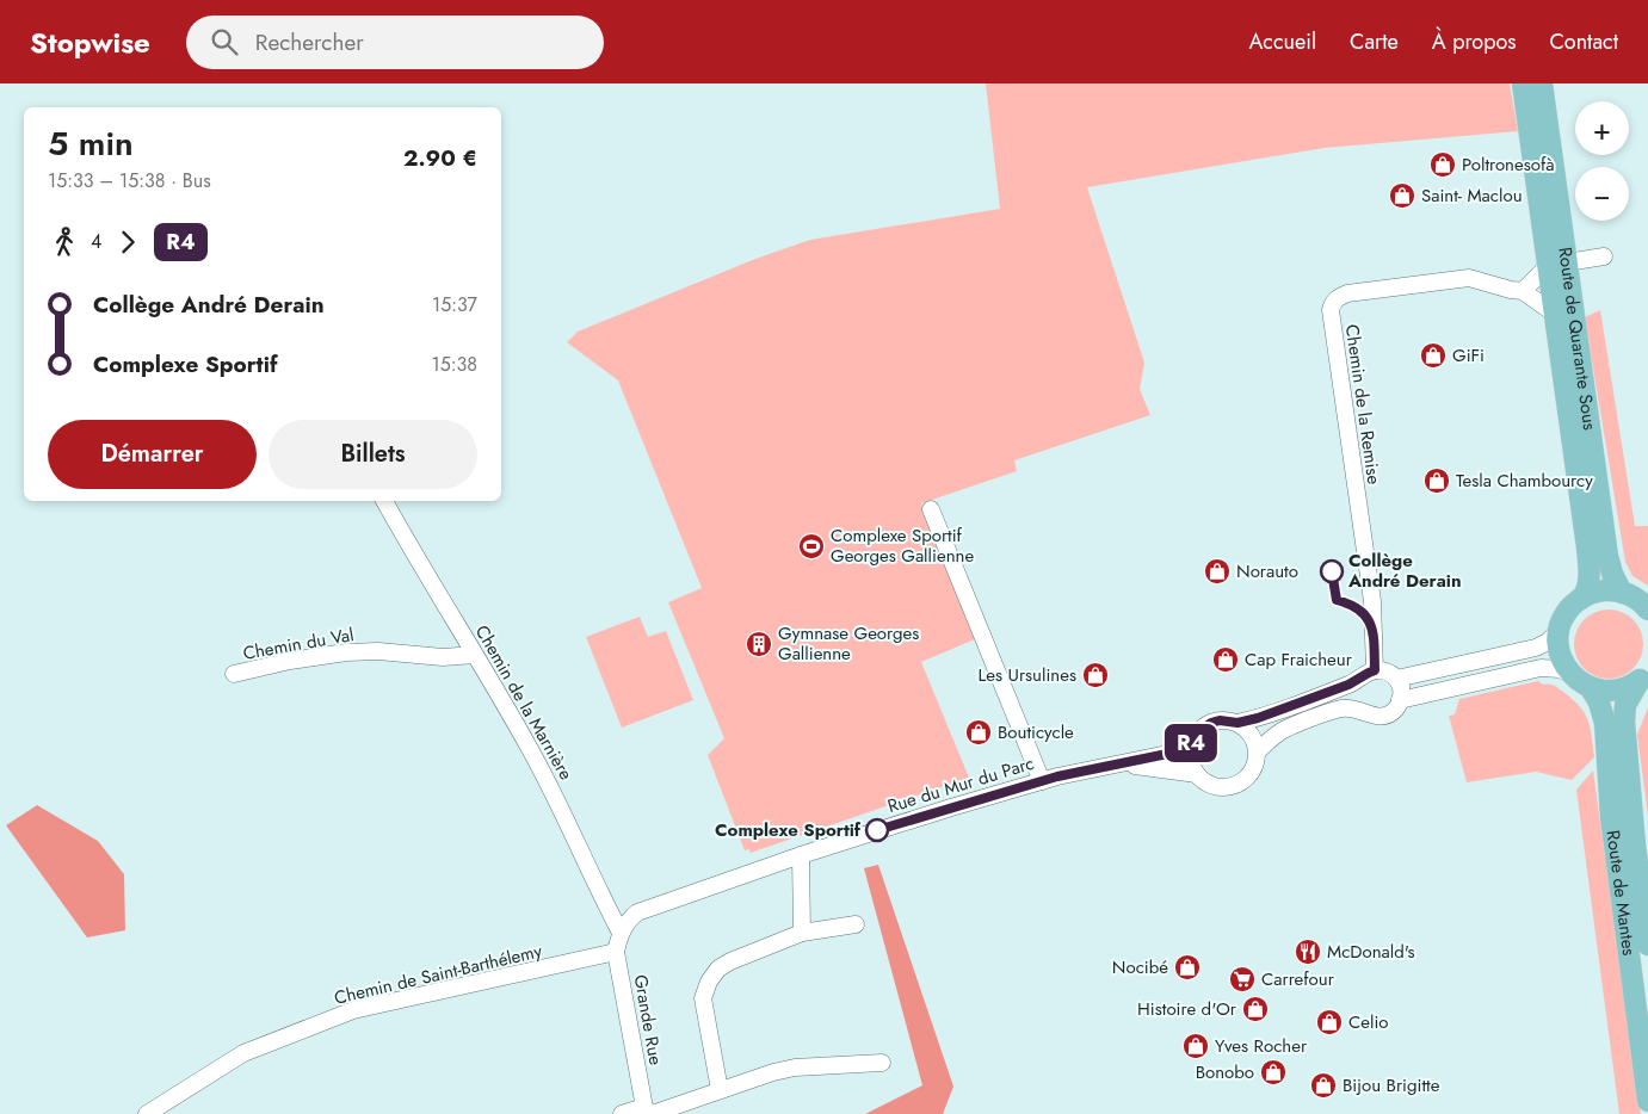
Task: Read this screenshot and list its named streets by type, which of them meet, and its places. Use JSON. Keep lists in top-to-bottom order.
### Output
{
  "streets": {
    "main road": ["Route de Quarante Sous", "Route de Mantes"],
    "street": [
      "Chemin de la Remise",
      "Chemin du Val",
      "Chemin de la Marnière",
      "Rue du Mur du Parc",
      "Chemin de Saint-Barthélemy",
      "Grande Rue"
    ]
  },
  "crossings": [
    ["Chemin du Val", "Chemin de la Marnière"],
    ["Chemin de la Marnière", "Rue du Mur du Parc"],
    ["Chemin de la Marnière", "Grande Rue"],
    ["Rue du Mur du Parc", "Grande Rue"],
    ["Chemin de Saint-Barthélemy", "Grande Rue"]
  ],
  "places": {
    "shop": [
      "Poltronesofà",
      "Saint- Maclou",
      "GiFi",
      "Tesla Chambourcy",
      "Norauto",
      "Cap Fraicheur",
      "Les Ursulines",
      "Bouticycle",
      "Nocibé",
      "Histoire d'Or",
      "Celio",
      "Yves Rocher",
      "Bonobo",
      "Bijou Brigitte"
    ],
    "sports": ["Complexe Sportif Georges Gallienne"],
    "other": ["Collège André Derain", "Complexe Sportif"],
    "building": ["Gymnase Georges Gallienne"],
    "restaurant": ["McDonald's"],
    "supermarket": ["Carrefour"]
  },
  "lines": ["bus line R4"],
  "page": {
    "header": "Stopwise",
    "search": "Rechercher",
    "nav": [
      "Accueil",
      "Carte",
      "À propos",
      "Contact"
    ],
    "on_map": "R4",
    "map_buttons": ["+", "−"],
    "heading": ["5 min", "15:33 – 15:38 · Bus", "2.90 €"],
    "legs": ["4", "R4"],
    "list": [
      {
        "name": "Collège André Derain",
        "value": "15:37"
      },
      {
        "name": "Complexe Sportif",
        "value": "15:38"
      }
    ],
    "buttons": ["Démarrer", "Billets"]
  }
}
